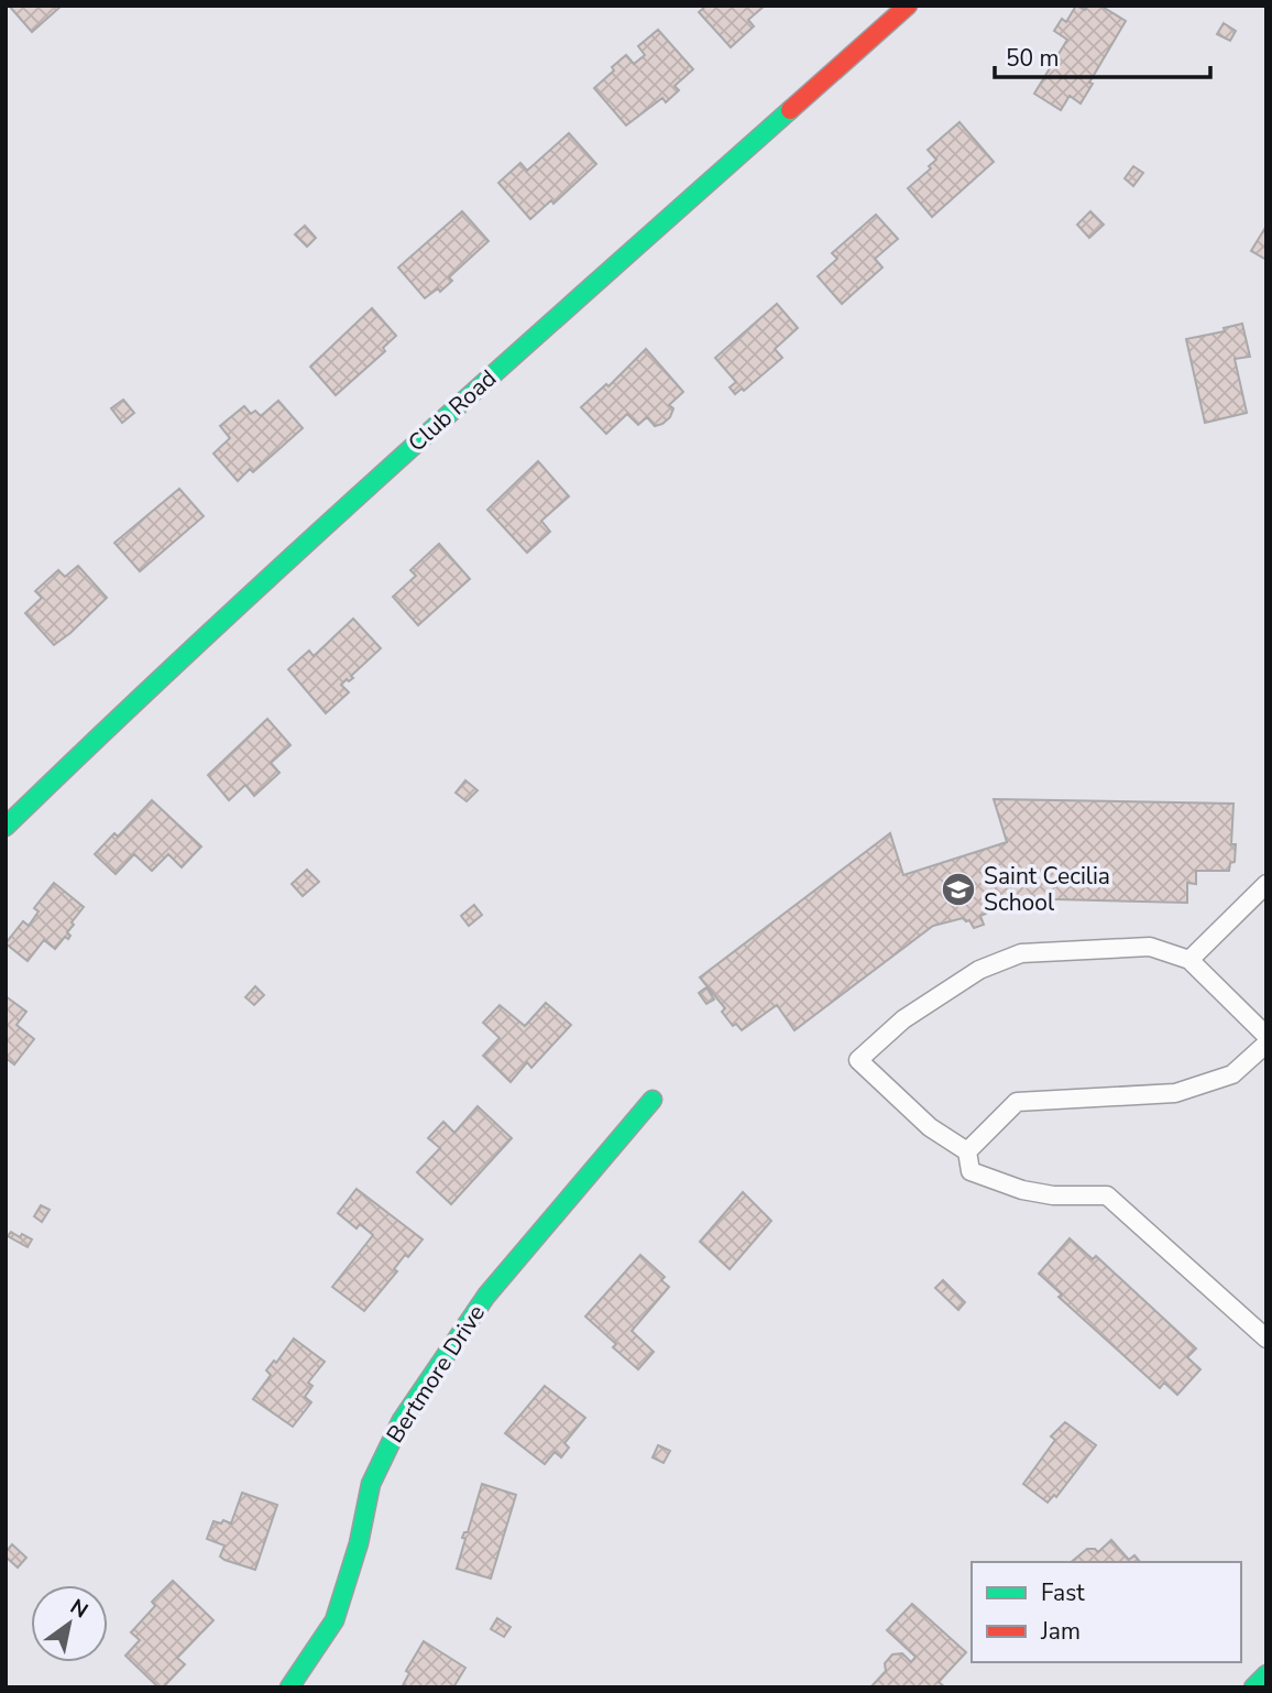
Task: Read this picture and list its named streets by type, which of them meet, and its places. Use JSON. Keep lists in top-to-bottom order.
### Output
{
  "streets": {
    "street": ["Club Road", "Bertmore Drive"]
  },
  "places": {
    "school or university": ["Saint Cecilia School"]
  },
  "legend": ["Fast", "Jam"],
  "scale_bar": "50 m",
  "north": "top right"
}
